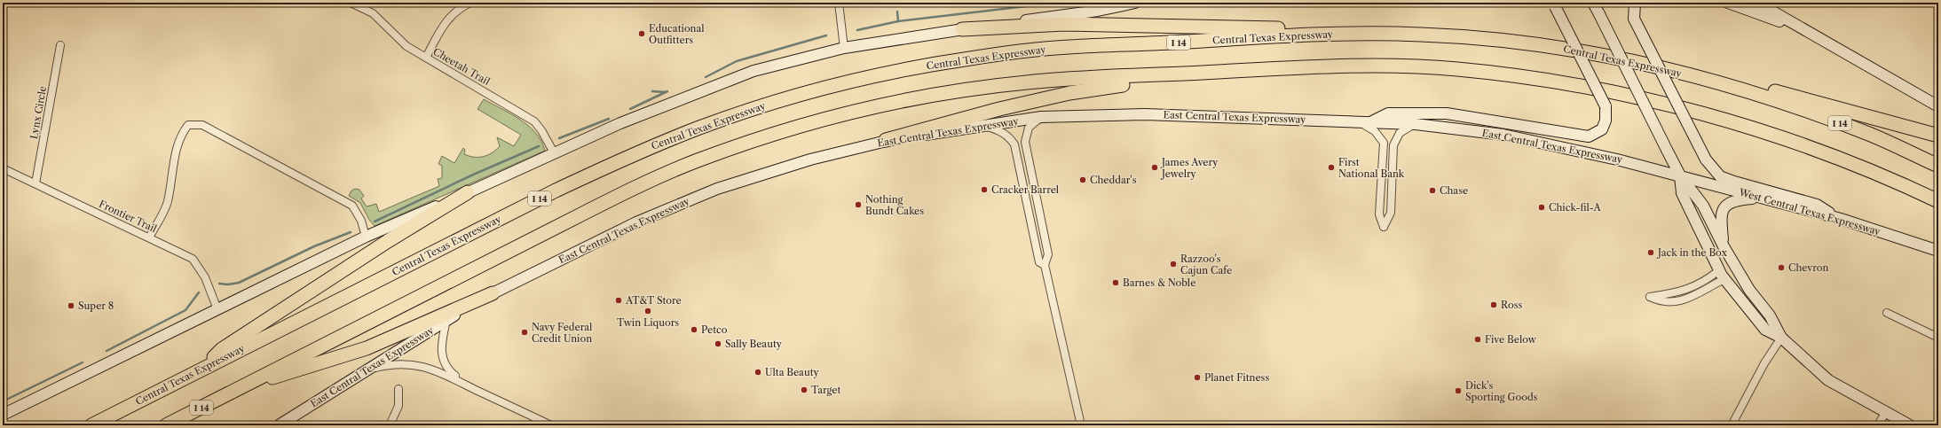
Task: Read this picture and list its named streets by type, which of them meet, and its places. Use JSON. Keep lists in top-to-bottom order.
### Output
{
  "streets": {
    "highway": ["Central Texas Expressway", "I 14"],
    "main road": ["East Central Texas Expressway", "West Central Texas Expressway"],
    "street": ["Cheetah Trail", "Lynx Circle", "Frontier Trail"]
  },
  "crossings": [
    ["Lynx Circle", "Frontier Trail"],
    ["East Central Texas Expressway", "West Central Texas Expressway"]
  ],
  "places": [
    "Educational Outfitters",
    "James Avery Jewelry",
    "First National Bank",
    "Cheddar's",
    "Cracker Barrel",
    "Chase",
    "Nothing Bundt Cakes",
    "Chick-fil-A",
    "Jack in the Box",
    "Razzoo's Cajun Cafe",
    "Chevron",
    "Barnes & Noble",
    "AT&T Store",
    "Ross",
    "Super 8",
    "Twin Liquors",
    "Petco",
    "Navy Federal Credit Union",
    "Five Below",
    "Sally Beauty",
    "Ulta Beauty",
    "Planet Fitness",
    "Target",
    "Dick's Sporting Goods"
  ]
}
